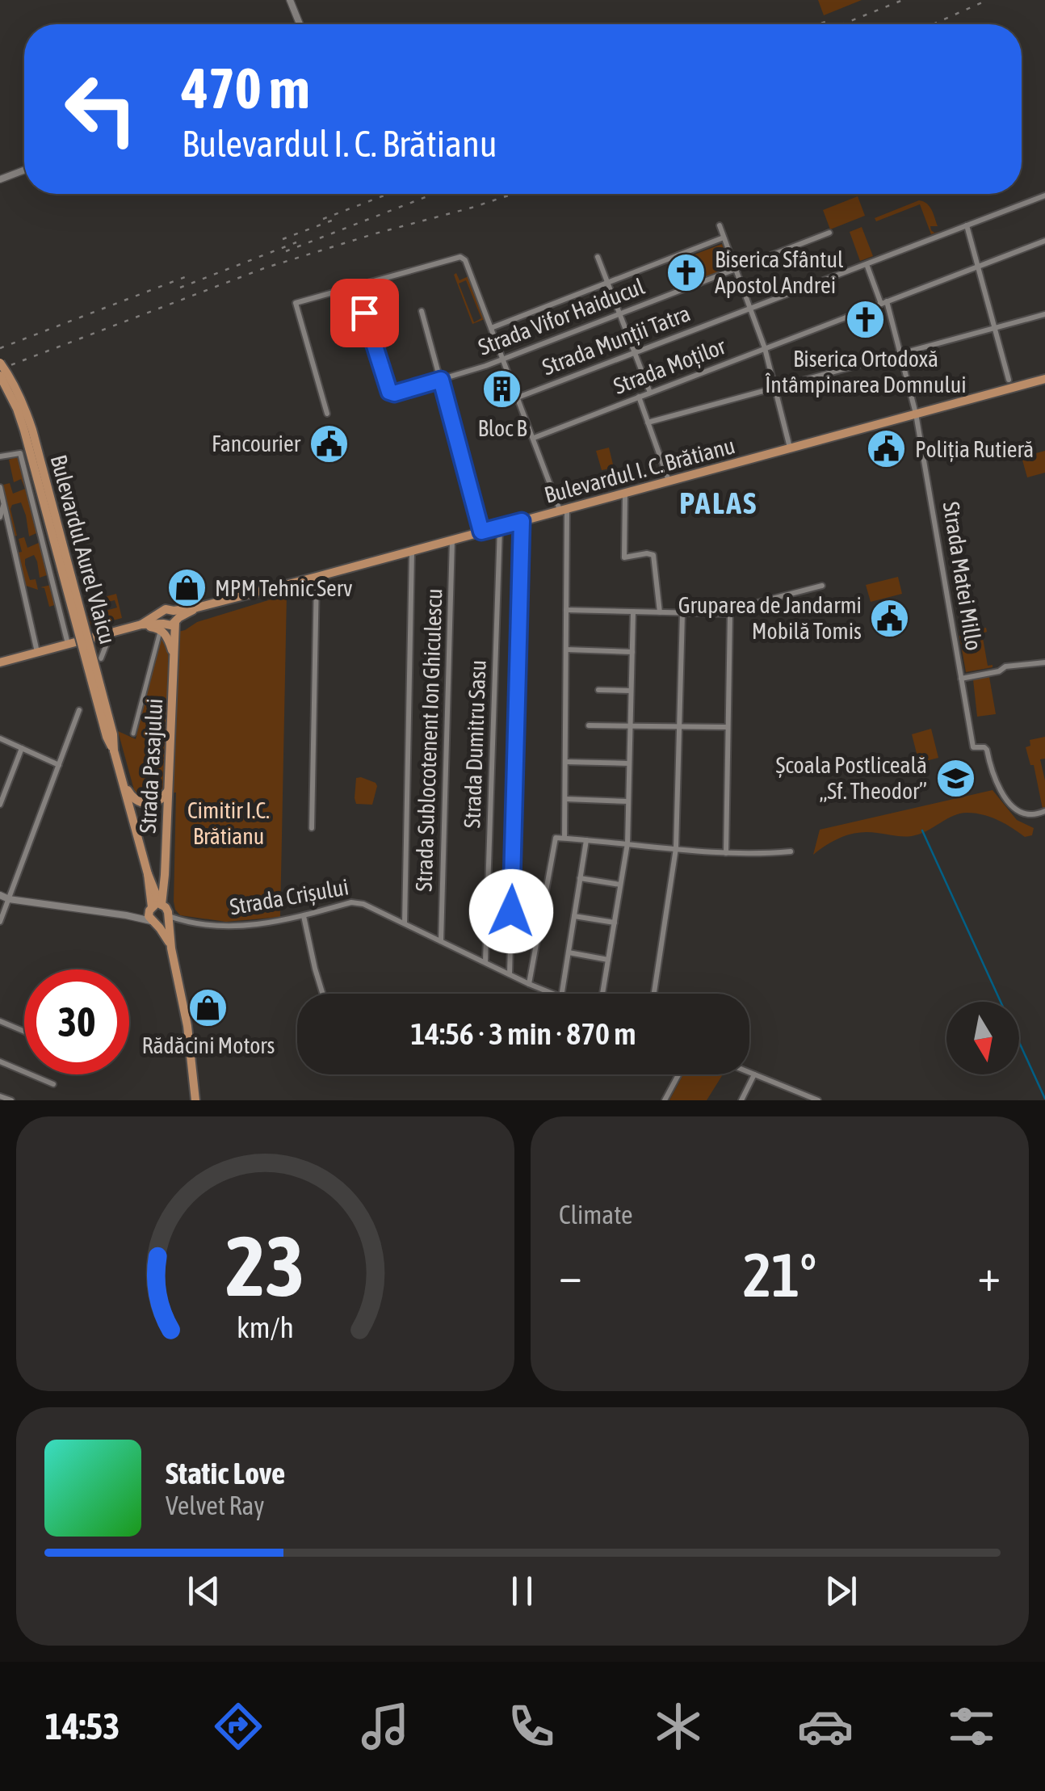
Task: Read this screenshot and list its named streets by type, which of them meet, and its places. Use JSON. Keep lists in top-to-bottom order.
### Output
{
  "streets": {
    "main road": ["Bulevardul I. C. Brătianu", "Bulevardul Aurel Vlaicu", "Strada Pasajului"],
    "street": [
      "Strada Vifor Haiducul",
      "Strada Munții Tatra",
      "Strada Moților",
      "Strada Matei Millo",
      "Strada Sublocotenent Ion Ghiculescu",
      "Strada Dumitru Sasu",
      "Strada Crișului"
    ]
  },
  "crossings": [
    ["Strada Munții Tatra", "Strada Matei Millo"],
    ["Strada Moților", "Strada Matei Millo"],
    ["Bulevardul I. C. Brătianu", "Strada Matei Millo"],
    ["Bulevardul I. C. Brătianu", "Strada Sublocotenent Ion Ghiculescu"],
    ["Bulevardul I. C. Brătianu", "Strada Dumitru Sasu"],
    ["Bulevardul I. C. Brătianu", "Strada Pasajului"],
    ["Bulevardul Aurel Vlaicu", "Strada Pasajului"],
    ["Bulevardul Aurel Vlaicu", "Strada Crișului"],
    ["Strada Sublocotenent Ion Ghiculescu", "Strada Crișului"],
    ["Strada Dumitru Sasu", "Strada Crișului"],
    ["Strada Pasajului", "Strada Crișului"]
  ],
  "districts": ["PALAS"],
  "parks": ["Cimitir I.C. Brătianu"],
  "places": {
    "church": ["Biserica Sfântul Apostol Andrei", "Biserica Ortodoxă Întâmpinarea Domnului"],
    "building": ["Bloc B"],
    "public building": ["Fancourier", "Poliția Rutieră", "Gruparea de Jandarmi Mobilă Tomis"],
    "shop": ["MPM Tehnic Serv", "Rădăcini Motors"],
    "school or university": ["Școala Postliceală „Sf. Theodor”"]
  },
  "north": "bottom",
  "page": {
    "turn": ["470 m", "Bulevardul I. C. Brătianu"],
    "limit": "30",
    "trip": "14:56 · 3 min · 870 m",
    "tile": "Climate",
    "heat": ["−", "21°", "+"],
    "song": ["Static Love", "Velvet Ray"],
    "tabs": "14:53",
    "gauge": ["23", "km/h"]
  }
}
